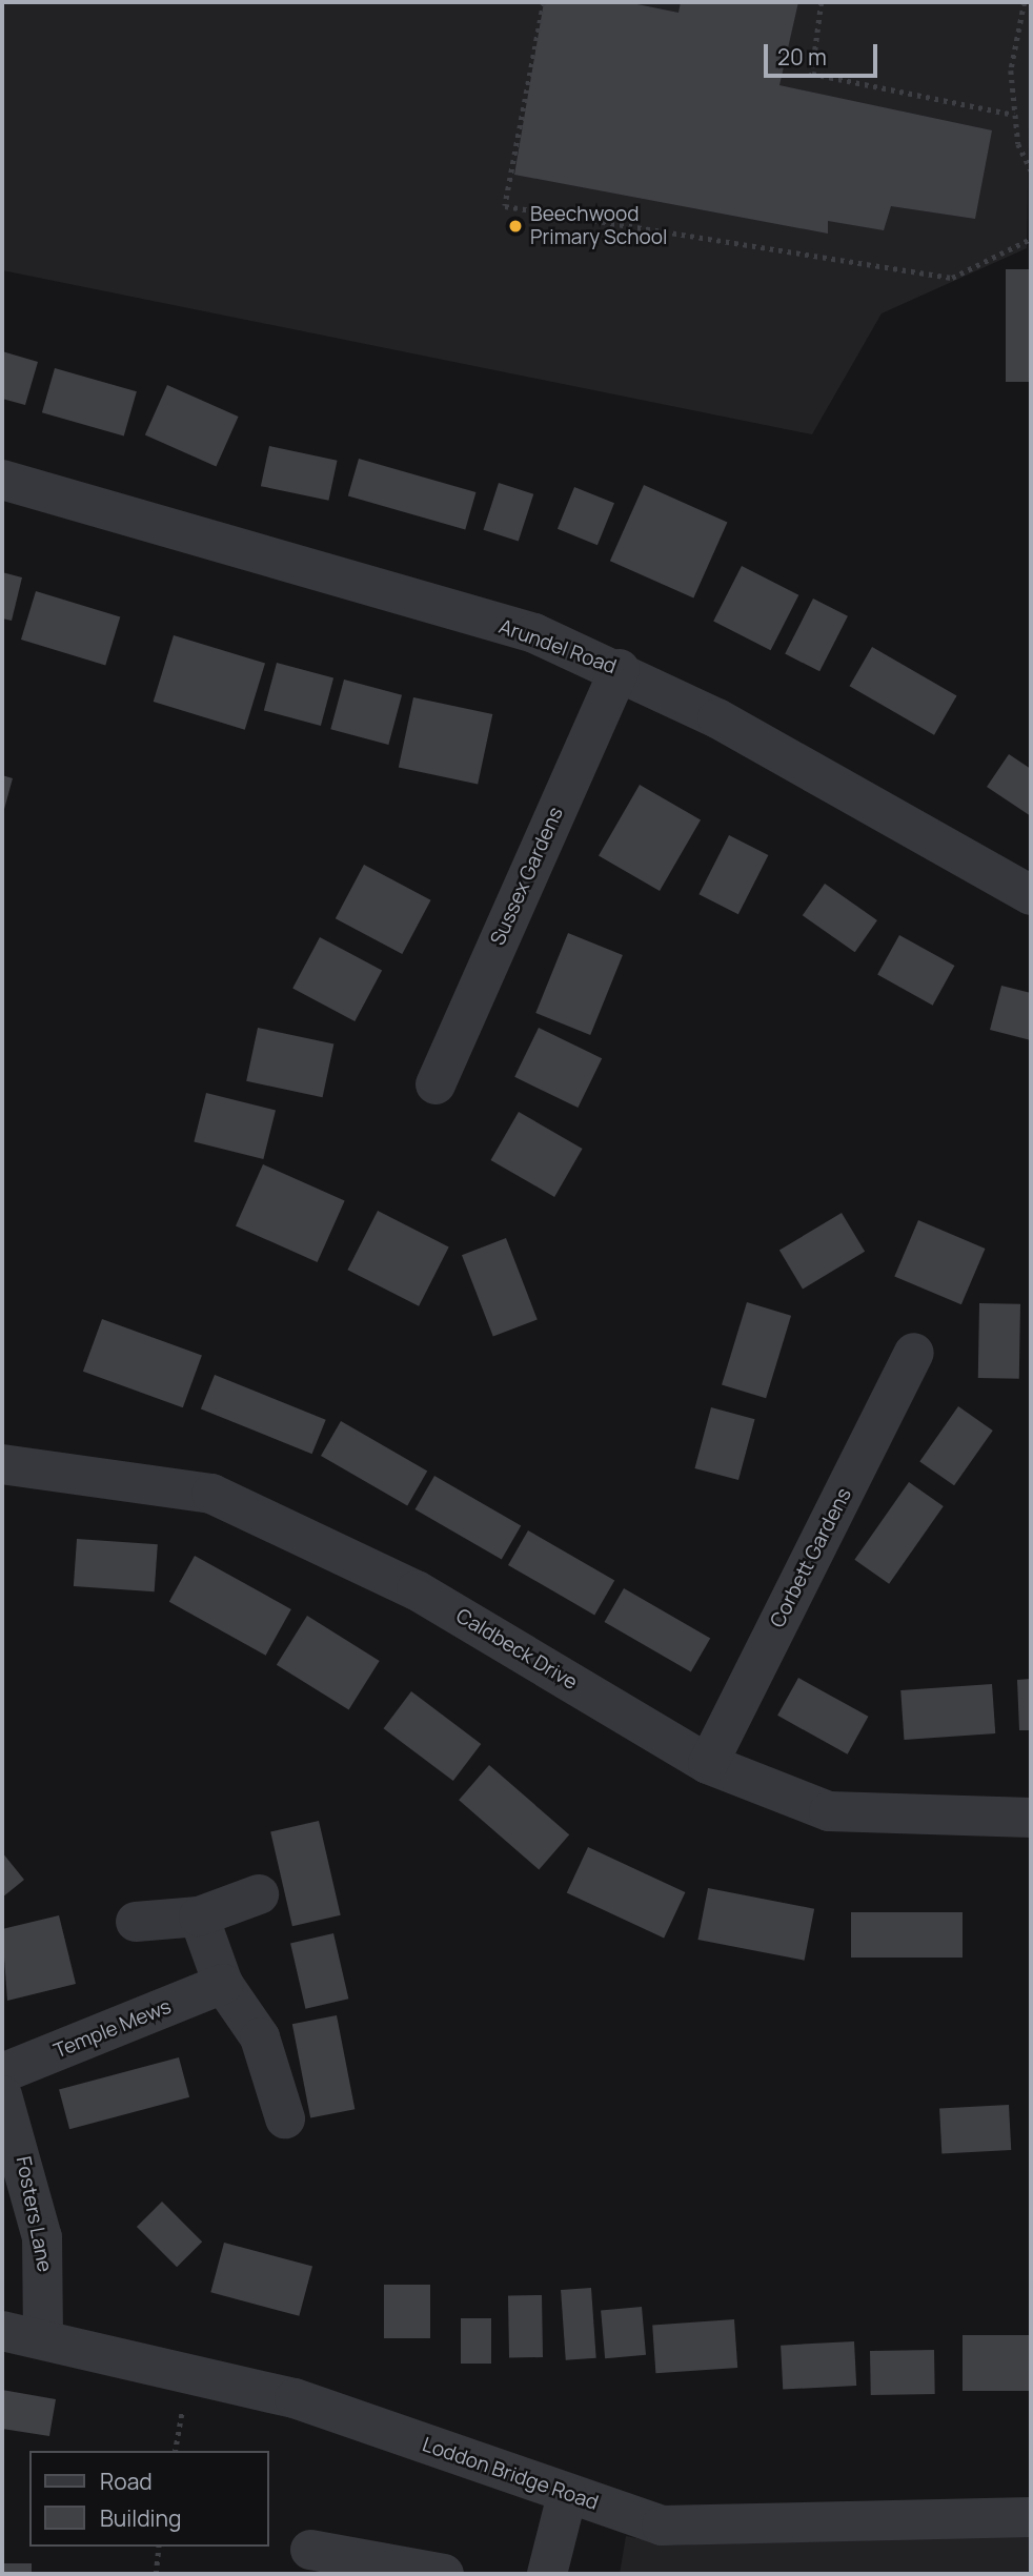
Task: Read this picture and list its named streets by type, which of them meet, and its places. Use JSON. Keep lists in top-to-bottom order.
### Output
{
  "streets": {
    "street": [
      "Arundel Road",
      "Sussex Gardens",
      "Corbett Gardens",
      "Caldbeck Drive",
      "Temple Mews",
      "Fosters Lane",
      "Loddon Bridge Road"
    ]
  },
  "crossings": [
    ["Arundel Road", "Sussex Gardens"],
    ["Corbett Gardens", "Caldbeck Drive"],
    ["Fosters Lane", "Loddon Bridge Road"]
  ],
  "places": ["Beechwood Primary School"],
  "legend": ["Road", "Building"],
  "scale_bar": "20 m"
}
